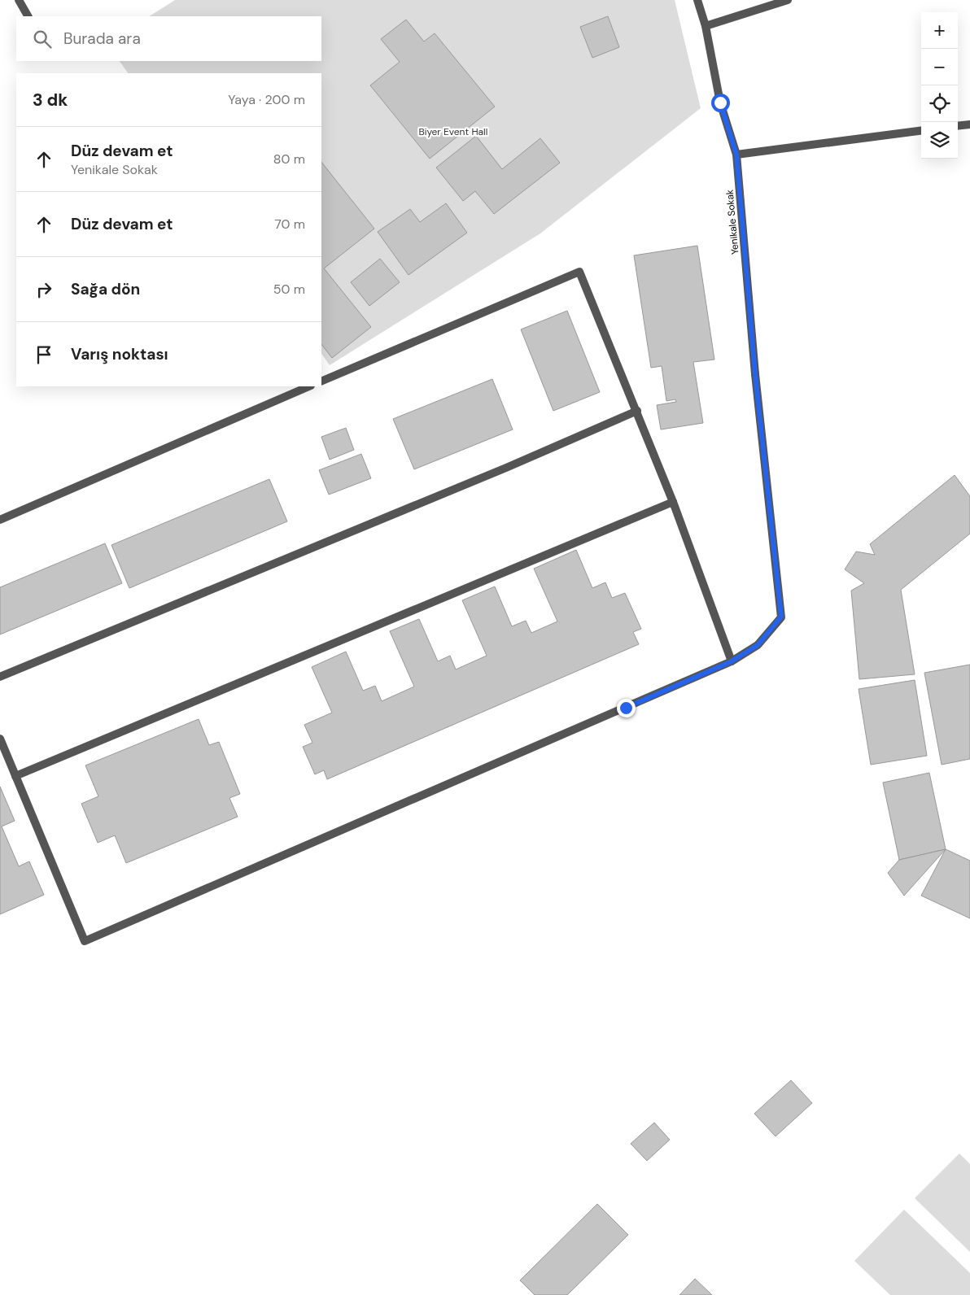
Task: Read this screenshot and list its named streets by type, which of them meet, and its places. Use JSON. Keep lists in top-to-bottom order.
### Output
{
  "streets": {
    "street": ["Yenikale Sokak"]
  },
  "parks": ["Biyer Event Hall"],
  "page": {
    "map_buttons": ["+", "−"],
    "search": "Burada ara",
    "heading": ["3 dk", "Yaya · 200 m"],
    "list": [
      ["Düz devam et", "Yenikale Sokak", "80 m"],
      ["Düz devam et", "70 m"],
      ["Sağa dön", "50 m"],
      "Varış noktası"
    ]
  }
}
